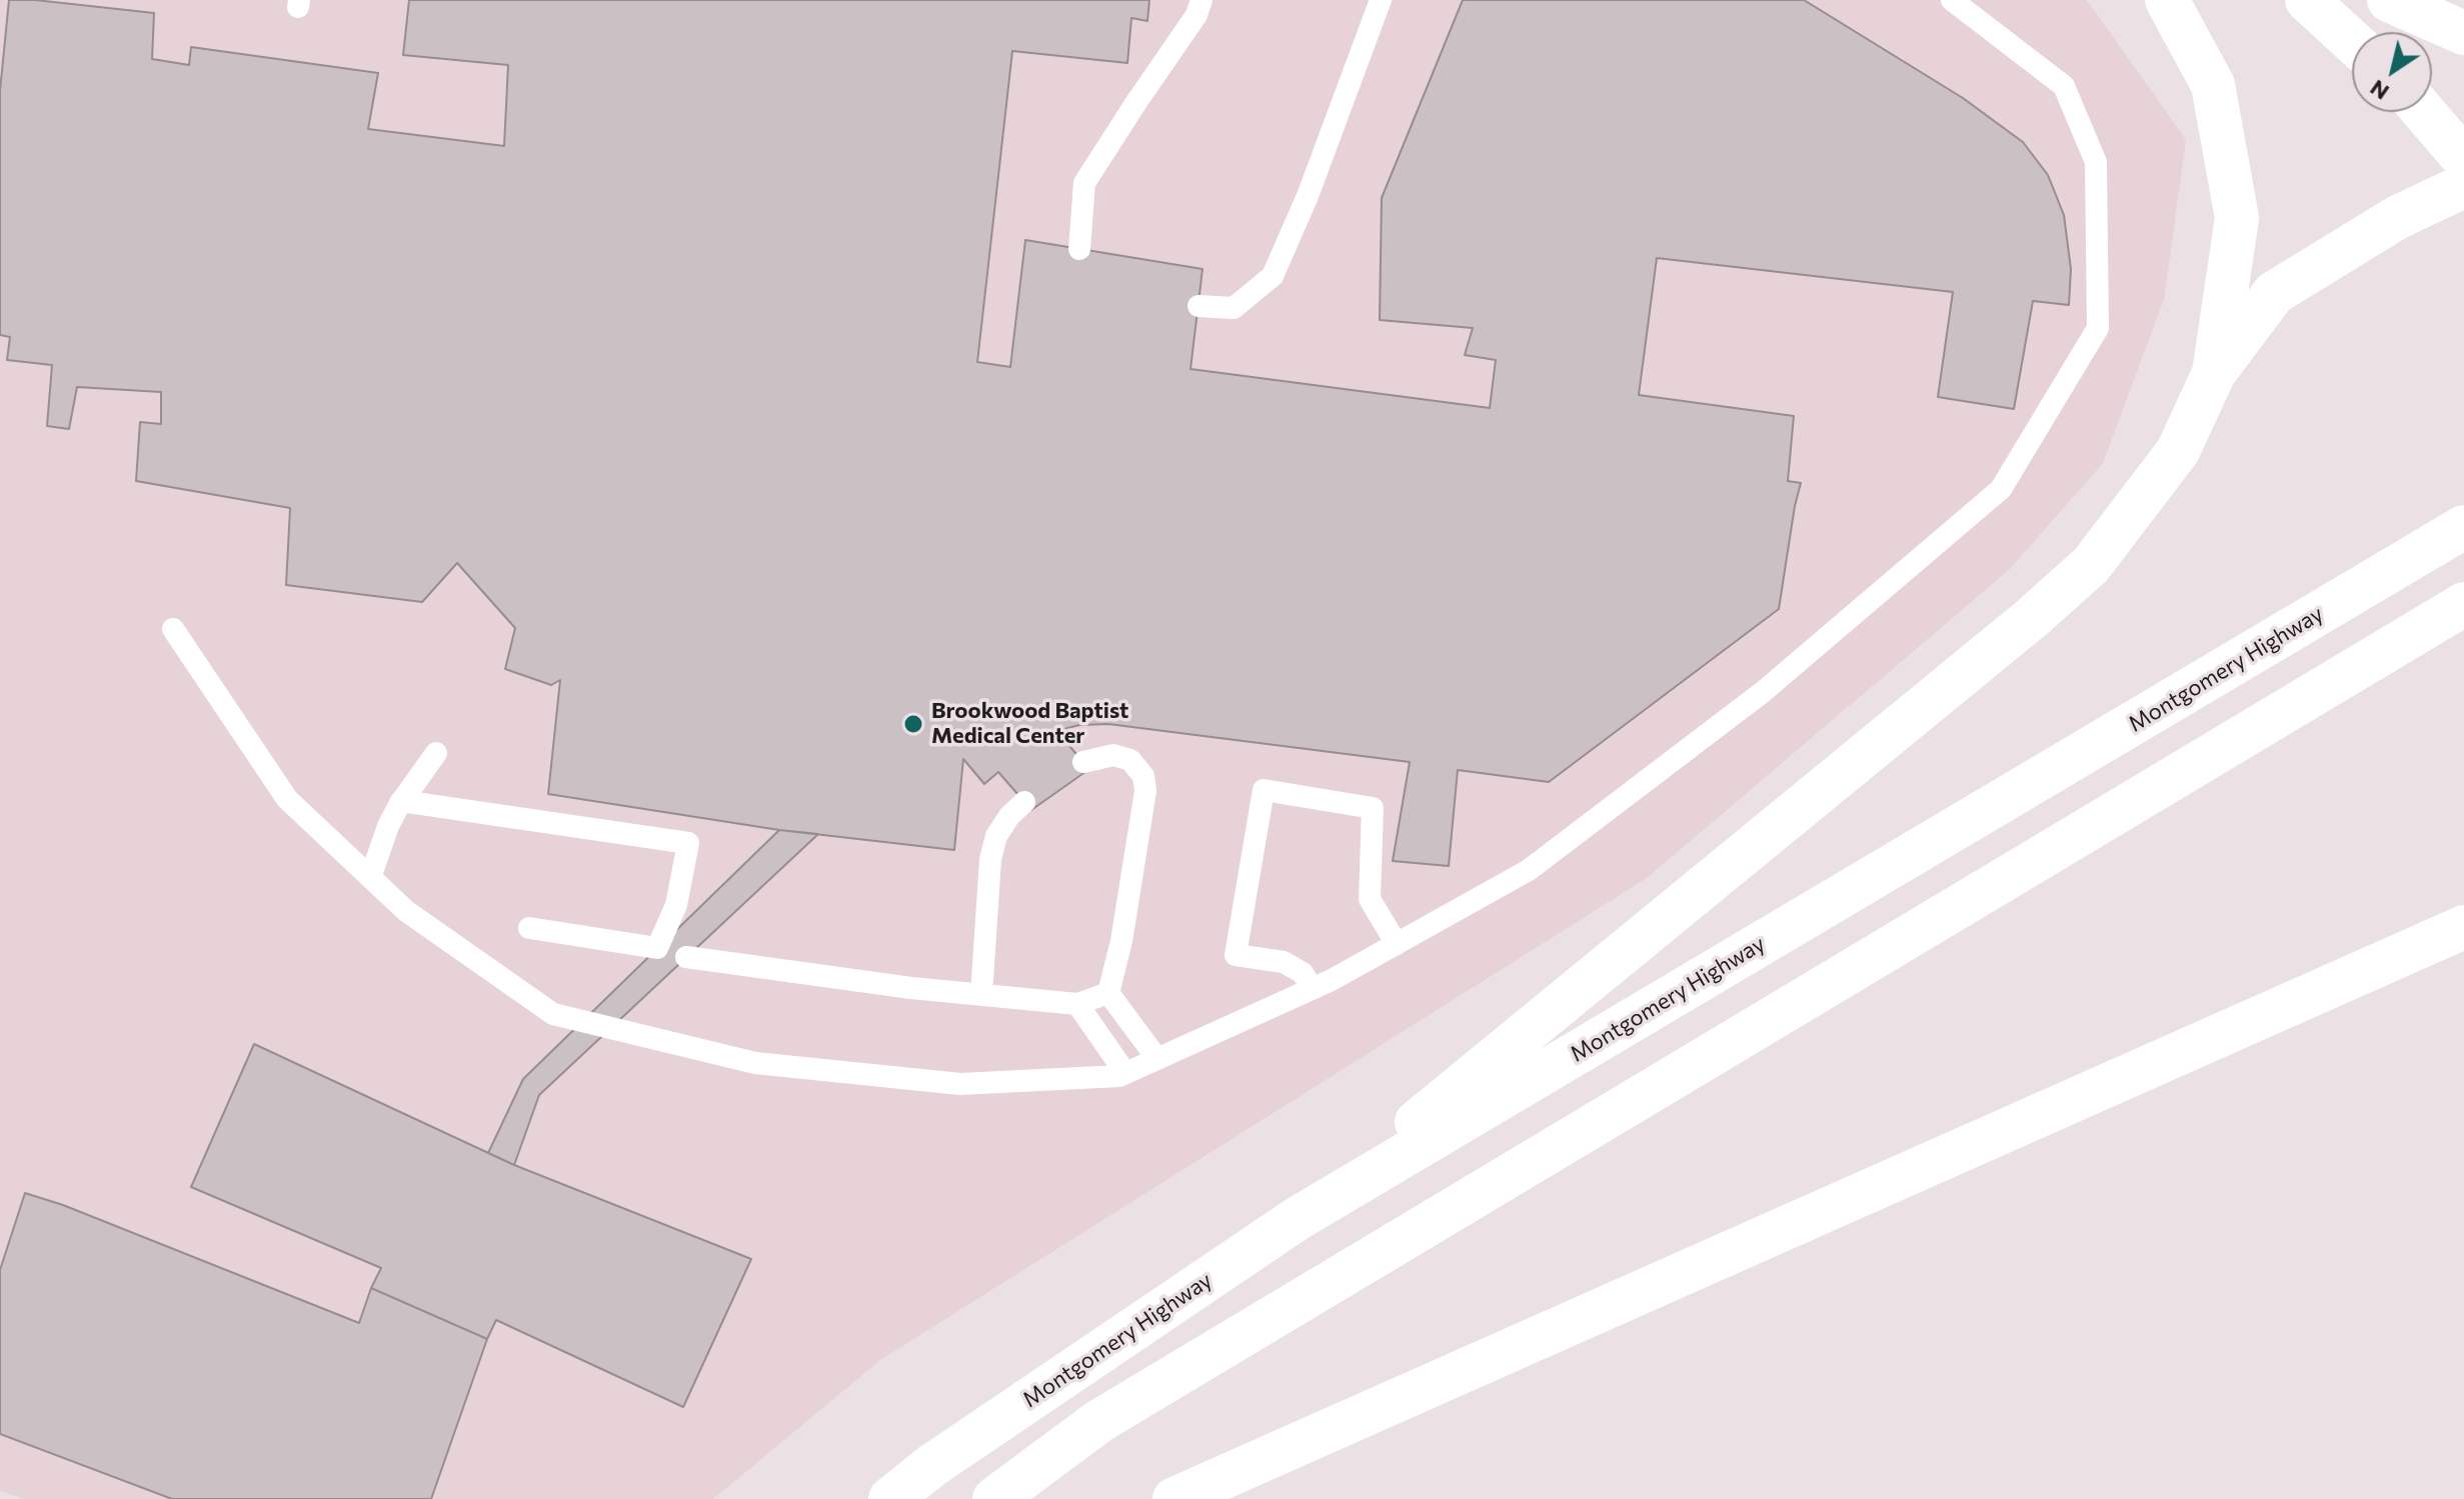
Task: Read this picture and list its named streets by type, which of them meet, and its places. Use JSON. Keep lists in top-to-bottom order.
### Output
{
  "streets": {
    "main road": ["Montgomery Highway"]
  },
  "places": ["Brookwood Baptist Medical Center"],
  "north": "bottom left"
}
